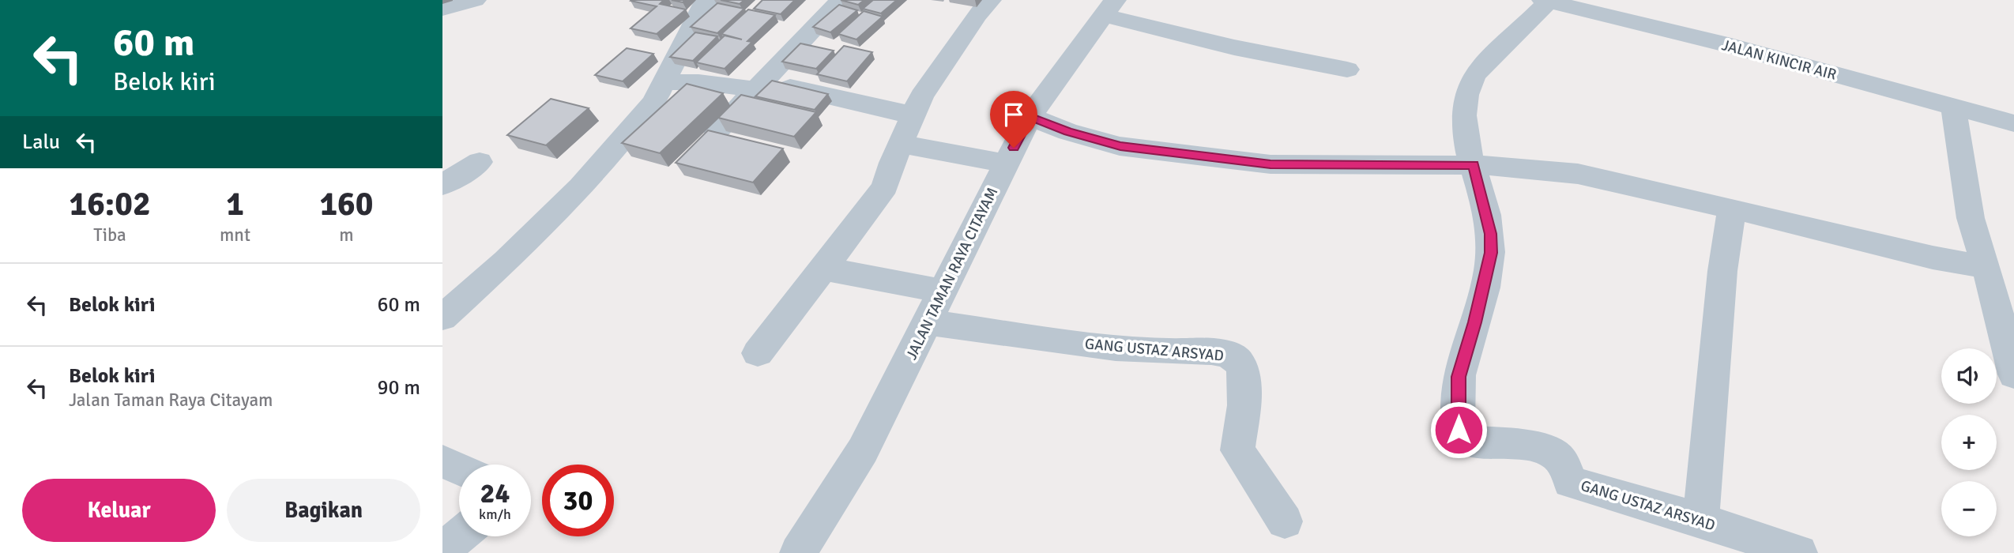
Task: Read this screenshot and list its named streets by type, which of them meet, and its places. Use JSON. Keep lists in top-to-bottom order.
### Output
{
  "streets": {
    "street": ["JALAN KINCIR AIR", "JALAN TAMAN RAYA CITAYAM", "GANG USTAZ ARSYAD"]
  },
  "crossings": [
    ["JALAN TAMAN RAYA CITAYAM", "GANG USTAZ ARSYAD"]
  ],
  "page": {
    "turn": ["60 m", "Belok kiri"],
    "then": "Lalu",
    "eta": [
      "16:02",
      "Tiba",
      "1",
      "mnt",
      "160",
      "m"
    ],
    "list": [
      {
        "name": "Belok kiri",
        "value": "60 m"
      },
      {
        "name": "Belok kiri",
        "note": "Jalan Taman Raya Citayam",
        "value": "90 m"
      }
    ],
    "map_buttons": ["+", "−"],
    "speed": "24 km/h",
    "limit": "30",
    "buttons": ["Keluar", "Bagikan"]
  }
}
